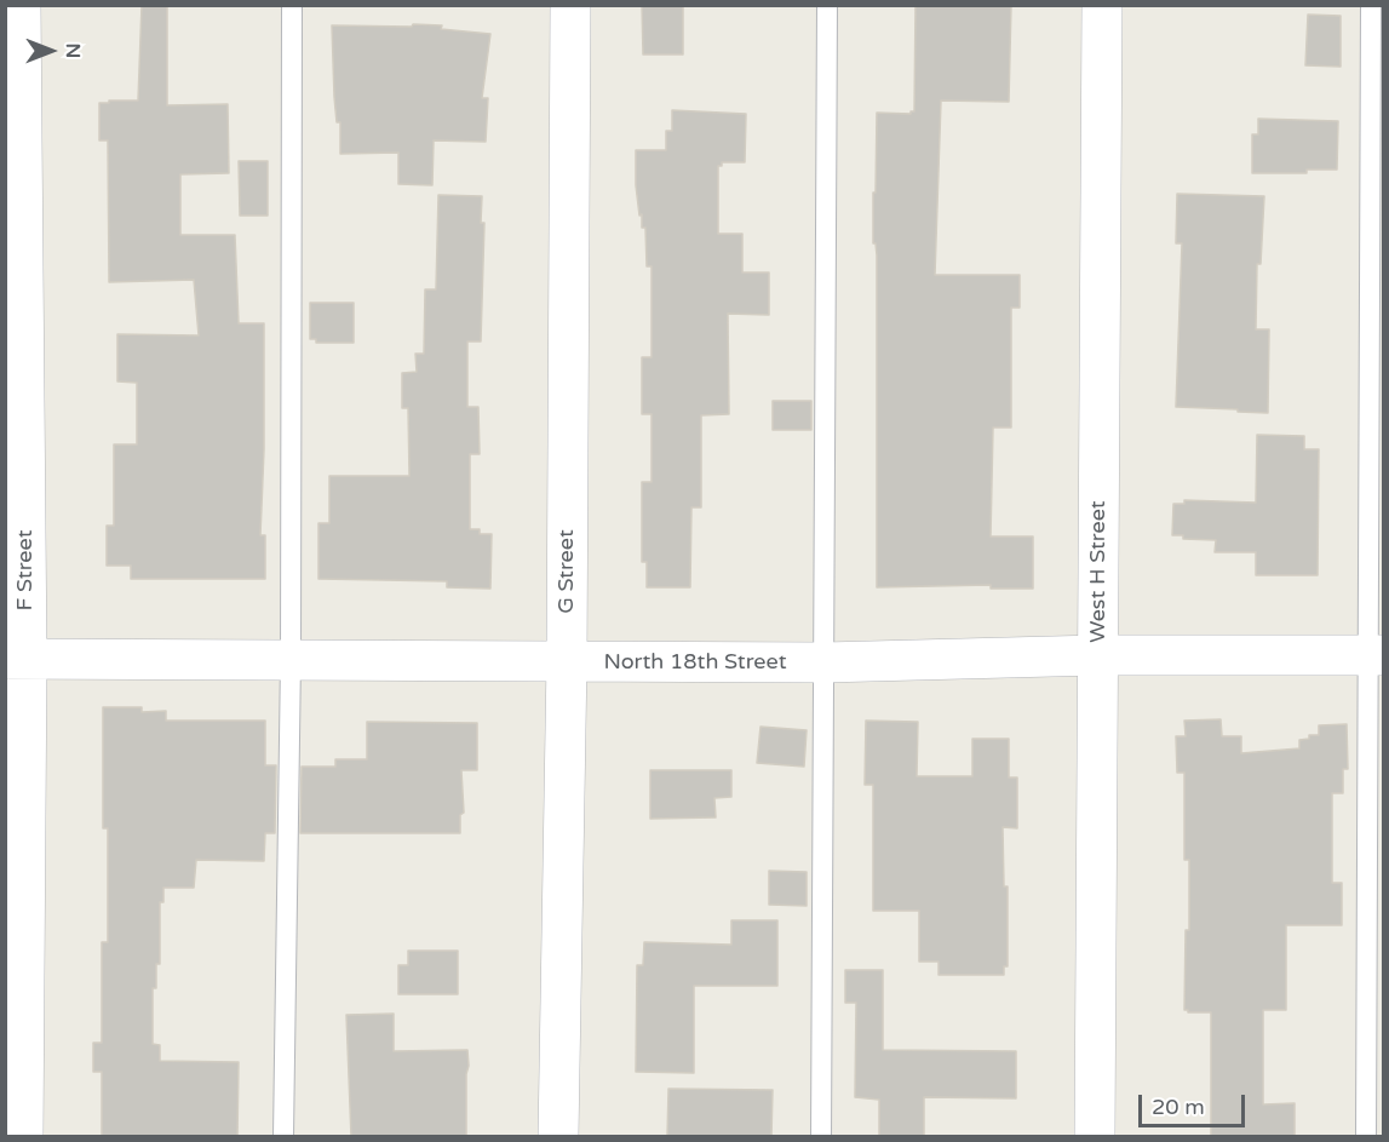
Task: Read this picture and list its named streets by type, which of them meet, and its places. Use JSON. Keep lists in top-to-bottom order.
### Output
{
  "streets": {
    "street": [
      "F Street",
      "G Street",
      "West H Street",
      "North 18th Street"
    ]
  },
  "crossings": [
    ["F Street", "North 18th Street"],
    ["G Street", "North 18th Street"],
    ["West H Street", "North 18th Street"]
  ],
  "scale_bar": "20 m",
  "north": "right"
}
